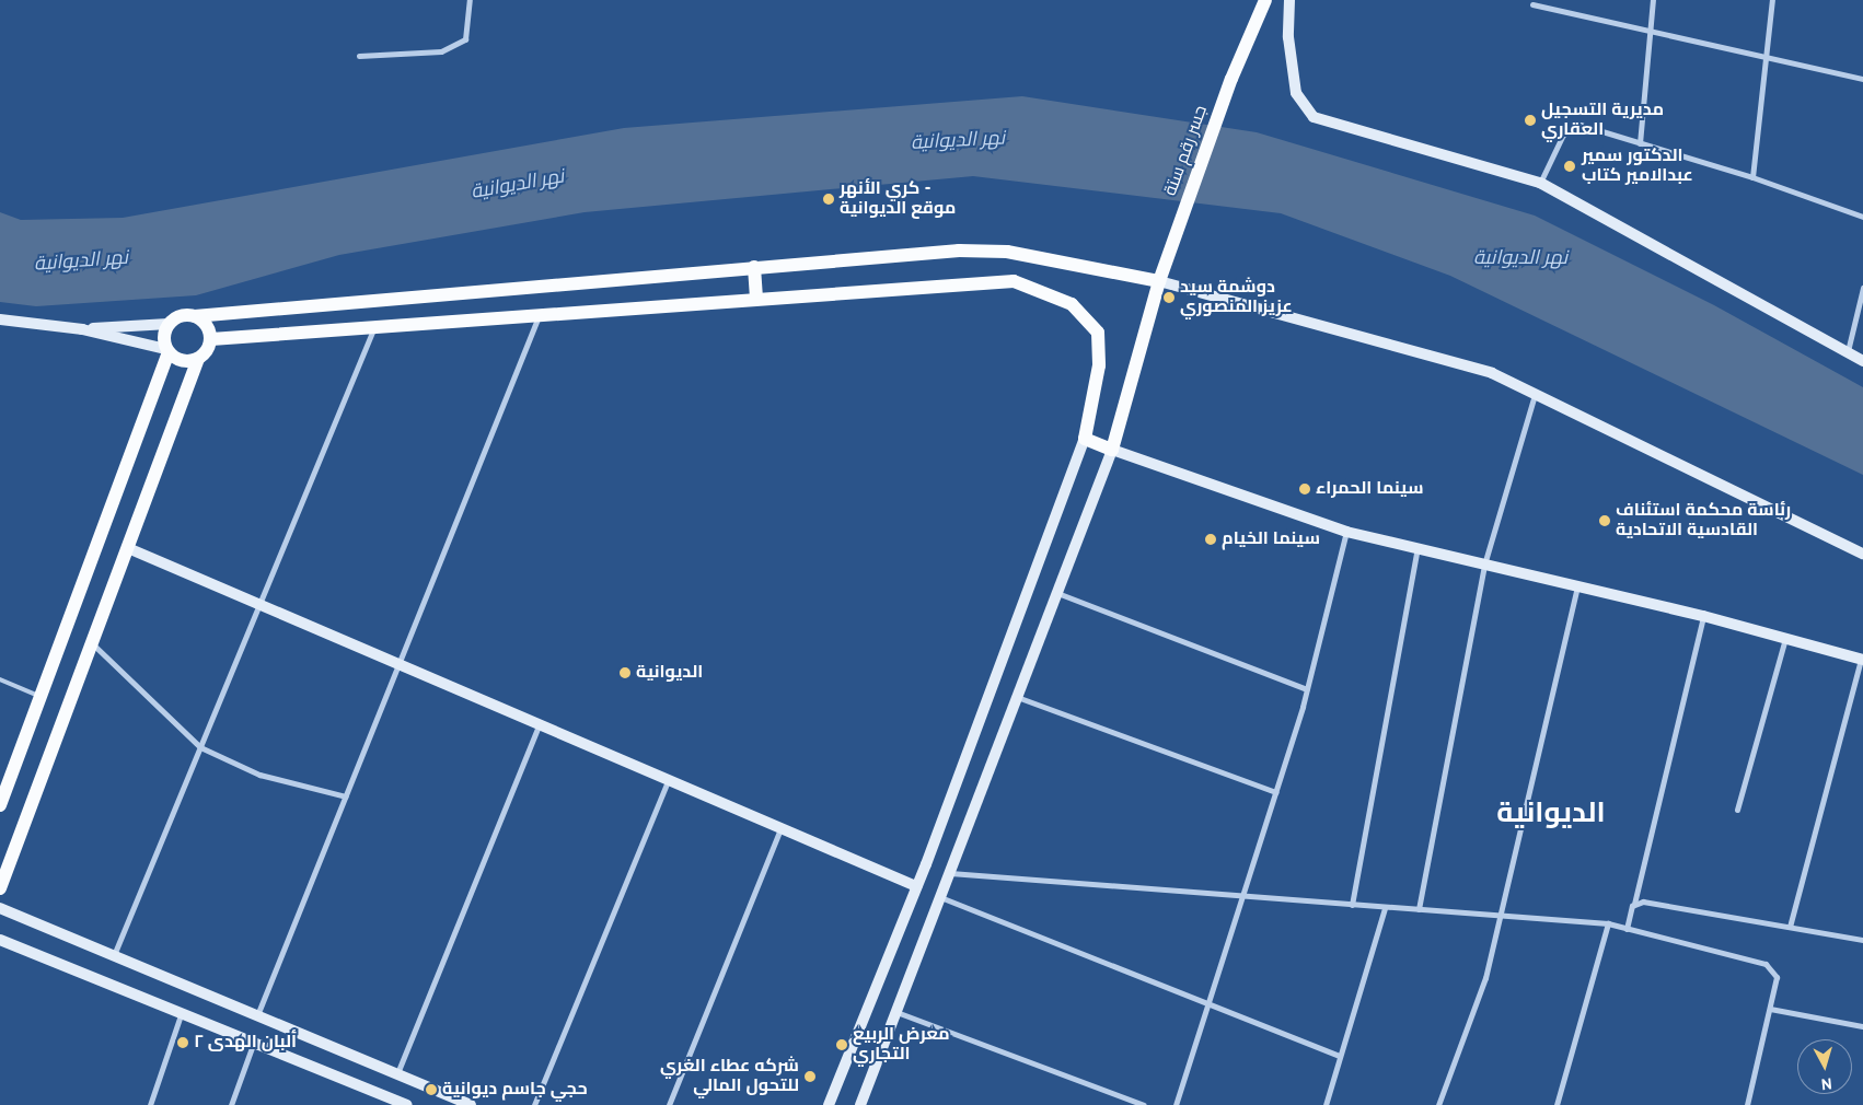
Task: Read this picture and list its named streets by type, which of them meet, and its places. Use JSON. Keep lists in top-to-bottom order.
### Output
{
  "streets": {
    "main road": ["جسر رقم ستة"]
  },
  "districts": ["الديوانية"],
  "water": ["نهر الديوانية"],
  "places": [
    "مديرية التسجيل العقاري",
    "الدكتور سمير عبدالامير كتاب",
    "كري الأنهر - موقع الديوانية",
    "دوشمة سيد عزيز المنصوري",
    "سينما الحمراء",
    "رئاسة محكمة استئناف القادسية الاتحادية",
    "سينما الخيام",
    "الديوانية",
    "ألبان الهدى ٢",
    "معرض الربيع التجاري",
    "شركه عطاء الغري للتحول المالي",
    "حجي جاسم ديوانية"
  ],
  "north": "bottom"
}
